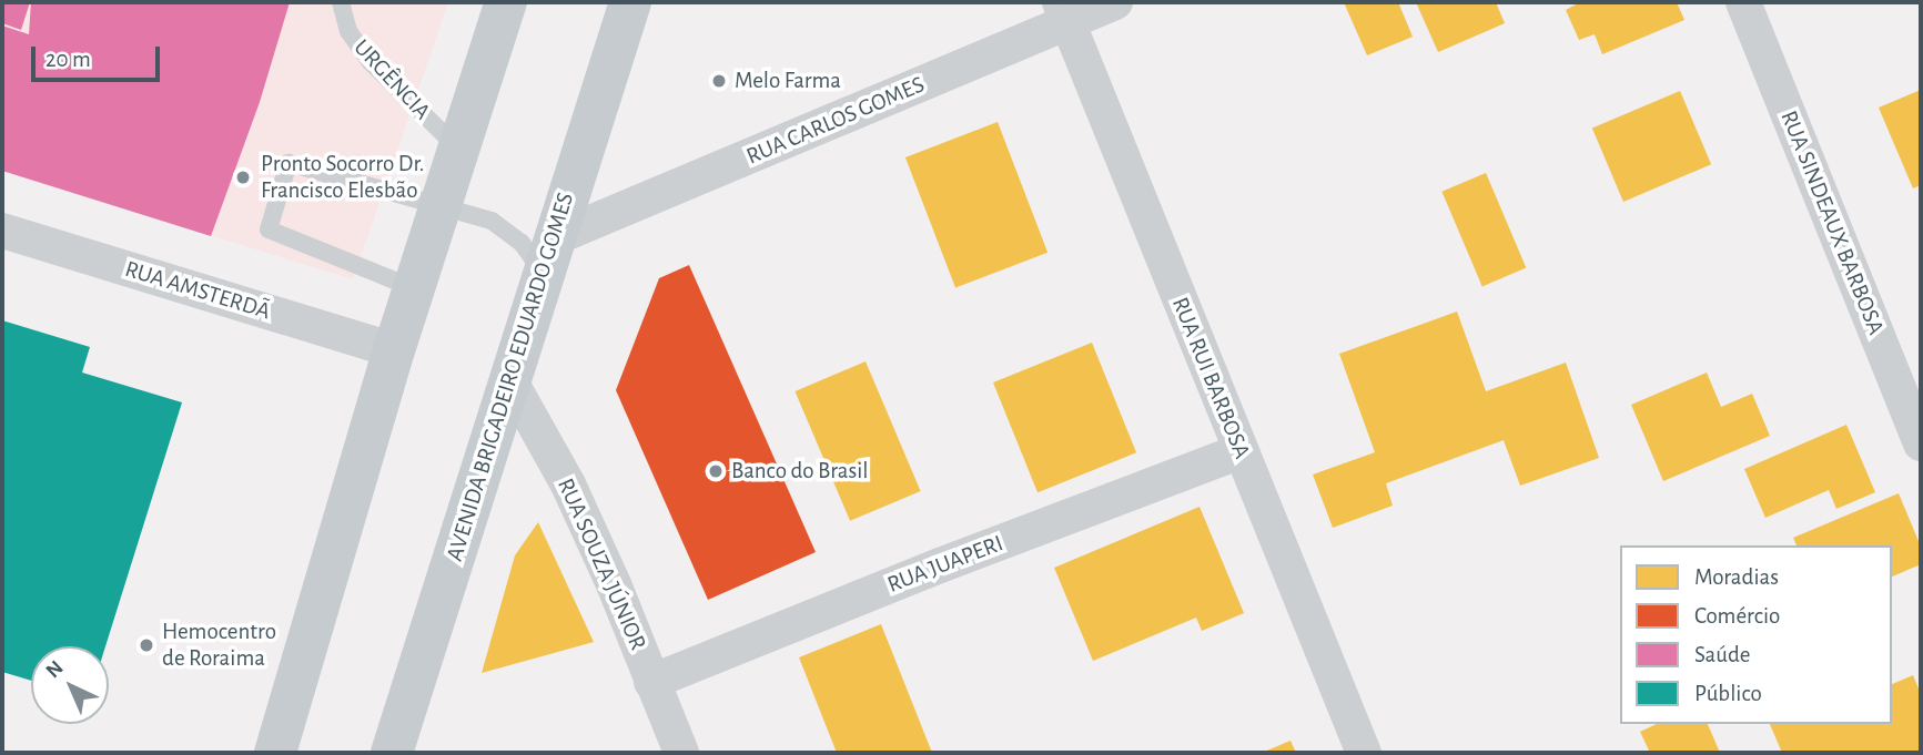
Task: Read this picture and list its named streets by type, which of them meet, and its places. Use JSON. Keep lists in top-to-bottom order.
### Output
{
  "streets": {
    "main road": ["AVENIDA BRIGADEIRO EDUARDO GOMES"],
    "street": [
      "RUA CARLOS GOMES",
      "RUA SINDEAUX BARBOSA",
      "RUA AMSTERDÃ",
      "RUA RUI BARBOSA",
      "RUA SOUZA JÚNIOR",
      "RUA JUAPERI"
    ],
    "lane": ["URGÊNCIA"]
  },
  "crossings": [
    ["RUA CARLOS GOMES", "AVENIDA BRIGADEIRO EDUARDO GOMES"],
    ["RUA CARLOS GOMES", "RUA RUI BARBOSA"],
    ["AVENIDA BRIGADEIRO EDUARDO GOMES", "RUA SOUZA JÚNIOR"],
    ["RUA RUI BARBOSA", "RUA JUAPERI"],
    ["RUA SOUZA JÚNIOR", "RUA JUAPERI"]
  ],
  "places": [
    "Melo Farma",
    "Pronto Socorro Dr. Francisco Elesbão",
    "Banco do Brasil",
    "Hemocentro de Roraima"
  ],
  "legend": [
    "Moradias",
    "Comércio",
    "Saúde",
    "Público"
  ],
  "scale_bar": "20 m",
  "north": "top left"
}
